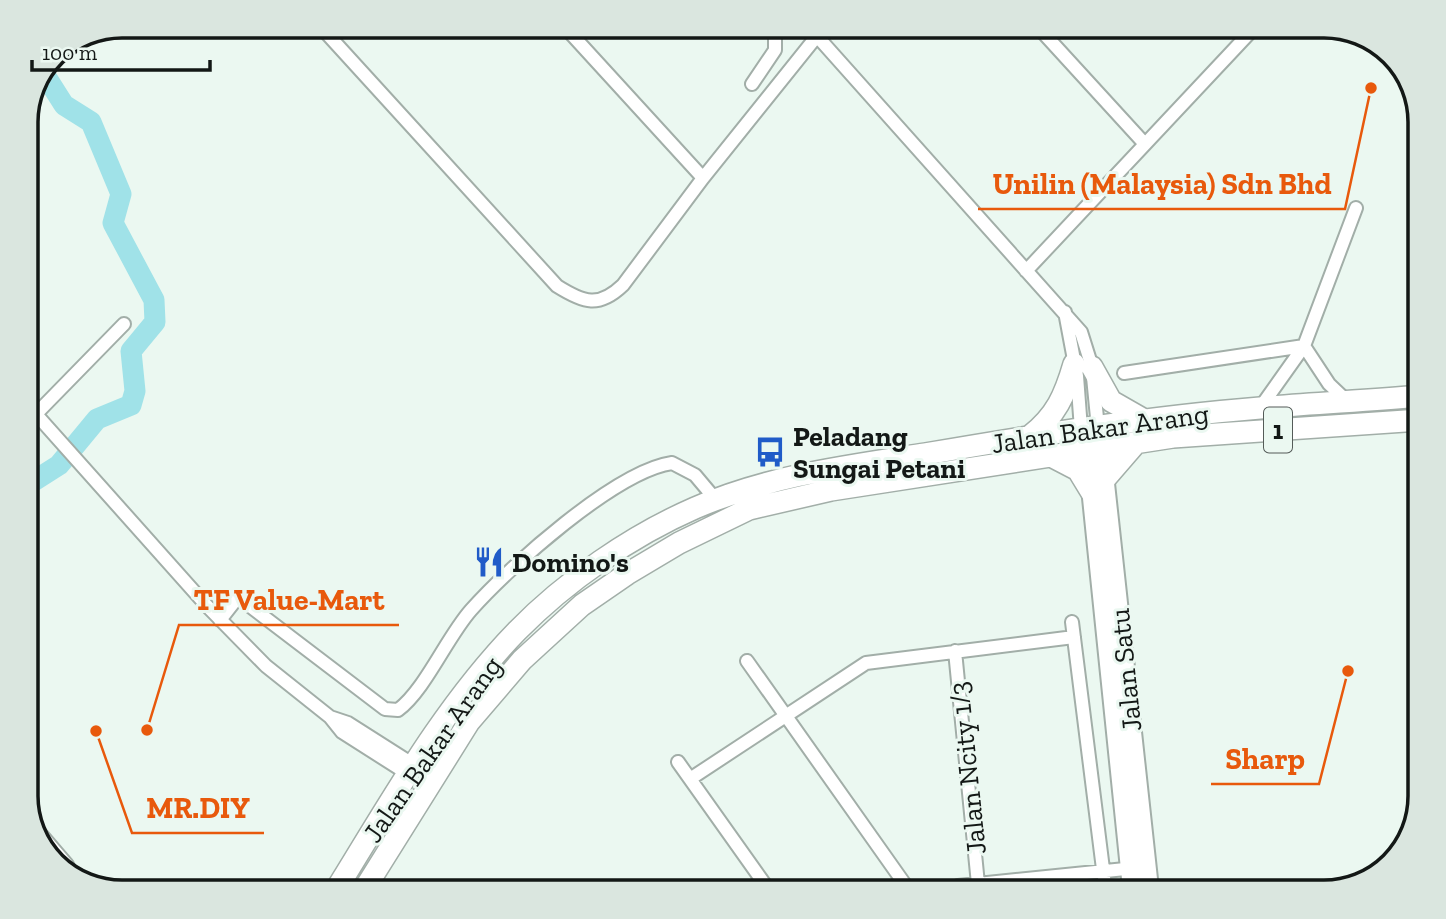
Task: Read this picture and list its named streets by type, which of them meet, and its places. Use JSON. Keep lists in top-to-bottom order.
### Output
{
  "streets": {
    "main road": ["Jalan Bakar Arang", "1", "Jalan Satu"],
    "street": ["Jalan Ncity 1/3"]
  },
  "crossings": [
    ["Jalan Bakar Arang", "Jalan Satu"]
  ],
  "places": {
    "other": [
      "Unilin (Malaysia) Sdn Bhd",
      "Sharp",
      "TF Value-Mart",
      "MR.DIY"
    ],
    "bus stop": ["Peladang Sungai Petani"],
    "restaurant": ["Domino's"]
  },
  "scale_bar": "100 m"
}
